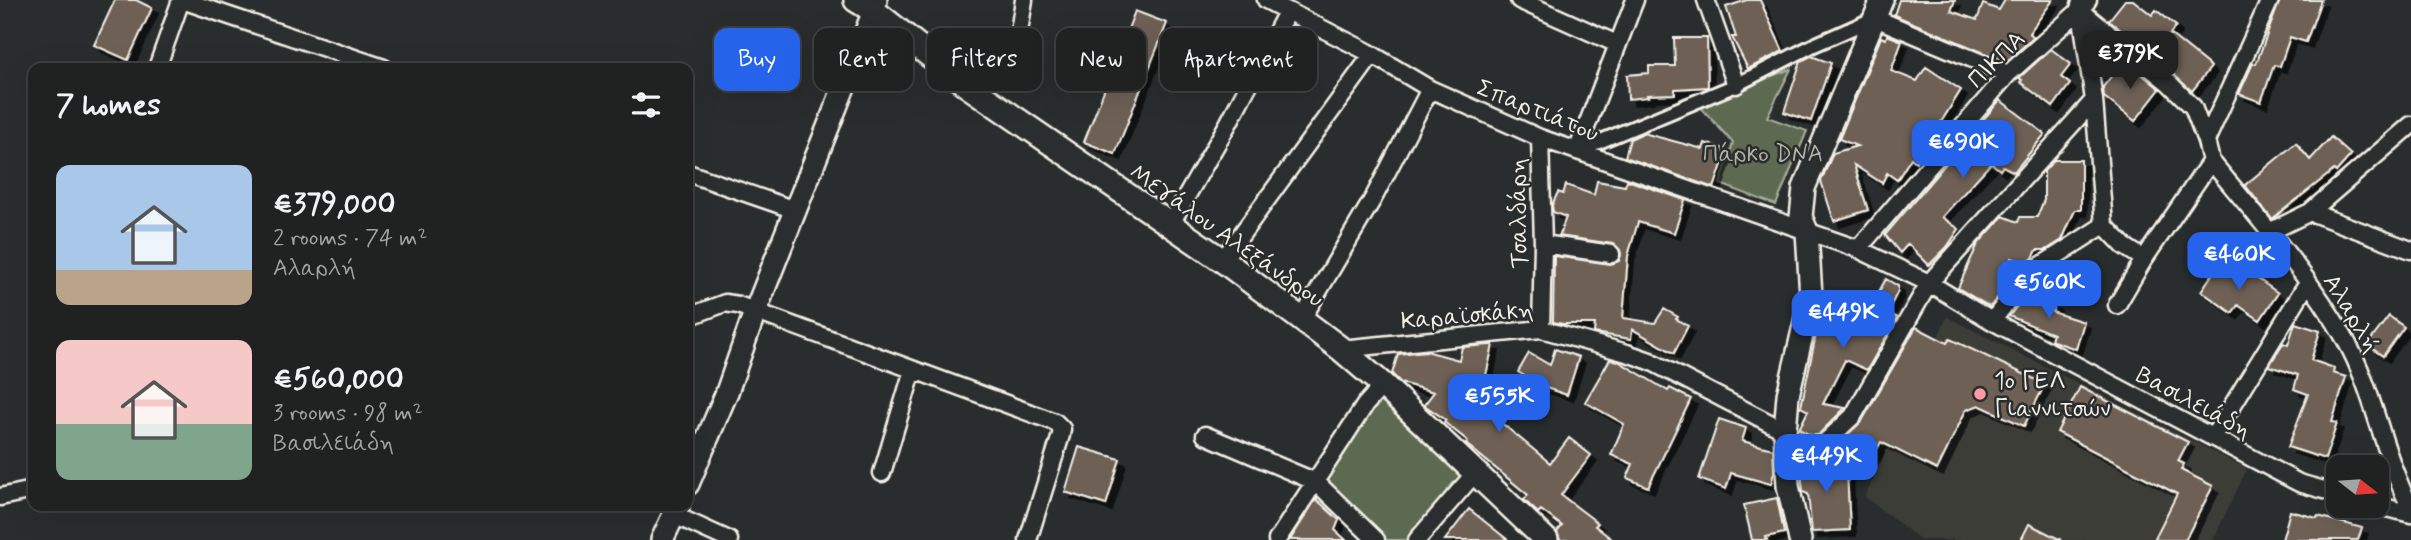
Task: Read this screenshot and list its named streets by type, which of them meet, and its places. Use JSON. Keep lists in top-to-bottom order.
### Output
{
  "streets": {
    "main road": ["Μεγάλου Αλεξάνδρου"],
    "street": [
      "ΠΙΚΠΑ",
      "Σπαρτιάτου",
      "Τσαλδάρη",
      "Αλαρλή",
      "Καραϊσκάκη",
      "Βασιλειάδη"
    ]
  },
  "crossings": [
    ["ΠΙΚΠΑ", "Αλαρλή"],
    ["ΠΙΚΠΑ", "Βασιλειάδη"],
    ["Σπαρτιάτου", "Τσαλδάρη"],
    ["Σπαρτιάτου", "Βασιλειάδη"],
    ["Τσαλδάρη", "Καραϊσκάκη"],
    ["Μεγάλου Αλεξάνδρου", "Καραϊσκάκη"]
  ],
  "parks": ["Πάρκο DNA"],
  "places": ["1o ΓΕΛ Γιαννιτσών"],
  "north": "right",
  "page": {
    "chip": [
      "Buy",
      "Rent",
      "Filters",
      "New",
      "Apartment"
    ],
    "price": [
      "€379K",
      "€690K",
      "€460K",
      "€560K",
      "€449K",
      "€555K",
      "€449K"
    ],
    "heading": "7 homes",
    "list": [
      {
        "name": "€379,000",
        "note": "2 rooms · 74 m² · Αλαρλή"
      },
      {
        "name": "€560,000",
        "note": "3 rooms · 98 m² · Βασιλειάδη"
      }
    ]
  }
}
